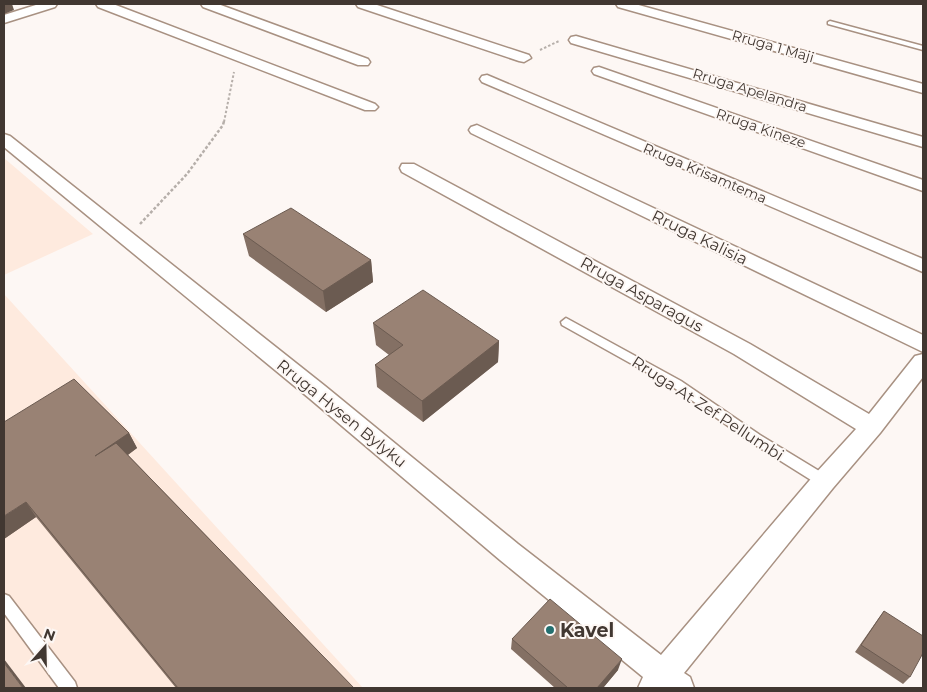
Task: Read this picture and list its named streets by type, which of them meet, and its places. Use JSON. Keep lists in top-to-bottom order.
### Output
{
  "streets": {
    "street": [
      "Rruga 1 Maji",
      "Rruga Apelandra",
      "Rruga Kineze",
      "Rruga Krisamtema",
      "Rruga Kalisia",
      "Rruga Asparagus",
      "Rruga Hysen Bylyku"
    ],
    "lane": ["Rruga At Zef Pellumbi"]
  },
  "places": ["Kavel"],
  "north": "top"
}
